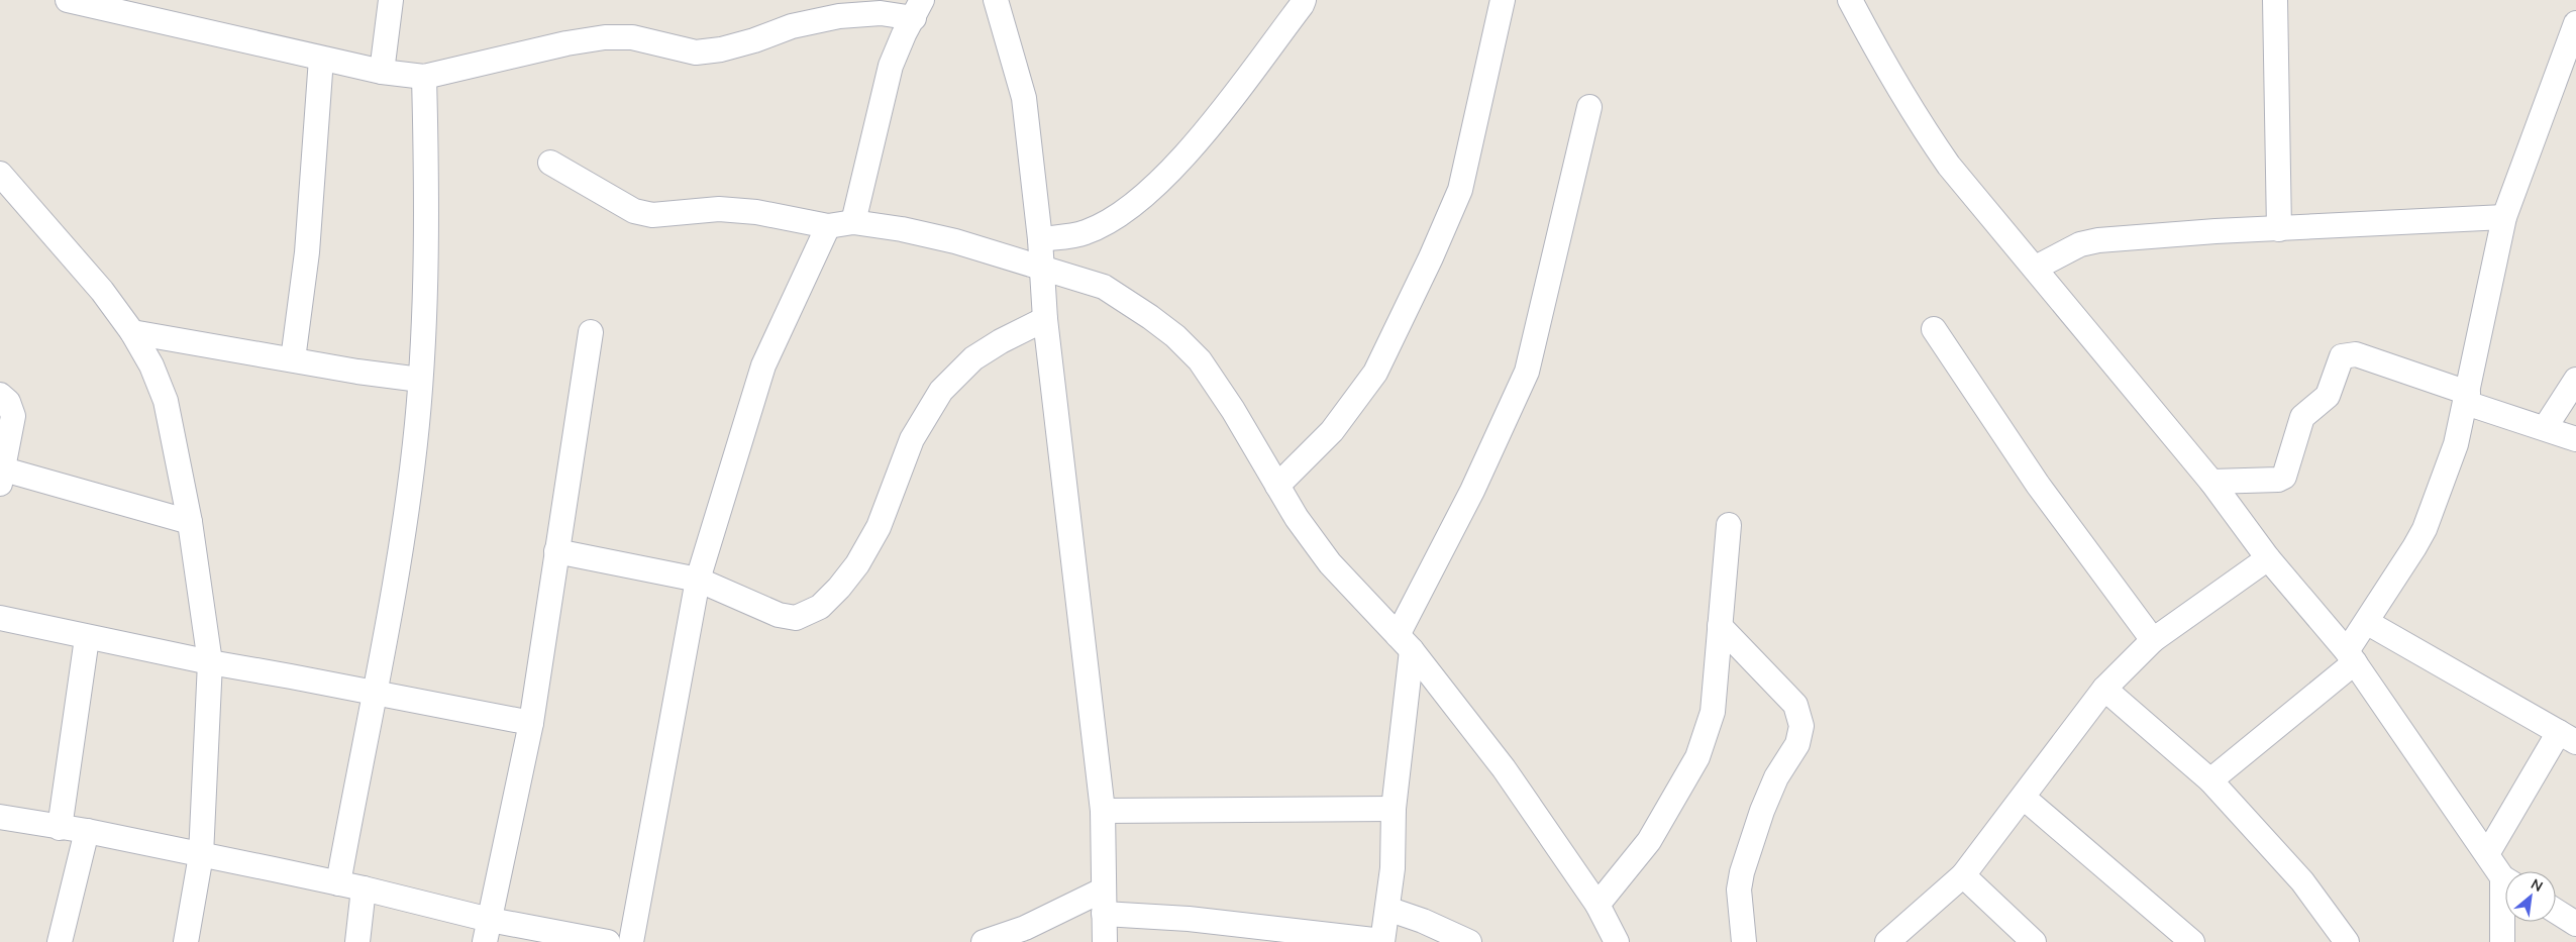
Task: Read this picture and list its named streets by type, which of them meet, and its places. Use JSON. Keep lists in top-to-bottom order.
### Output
{
  "north": "top right"
}
